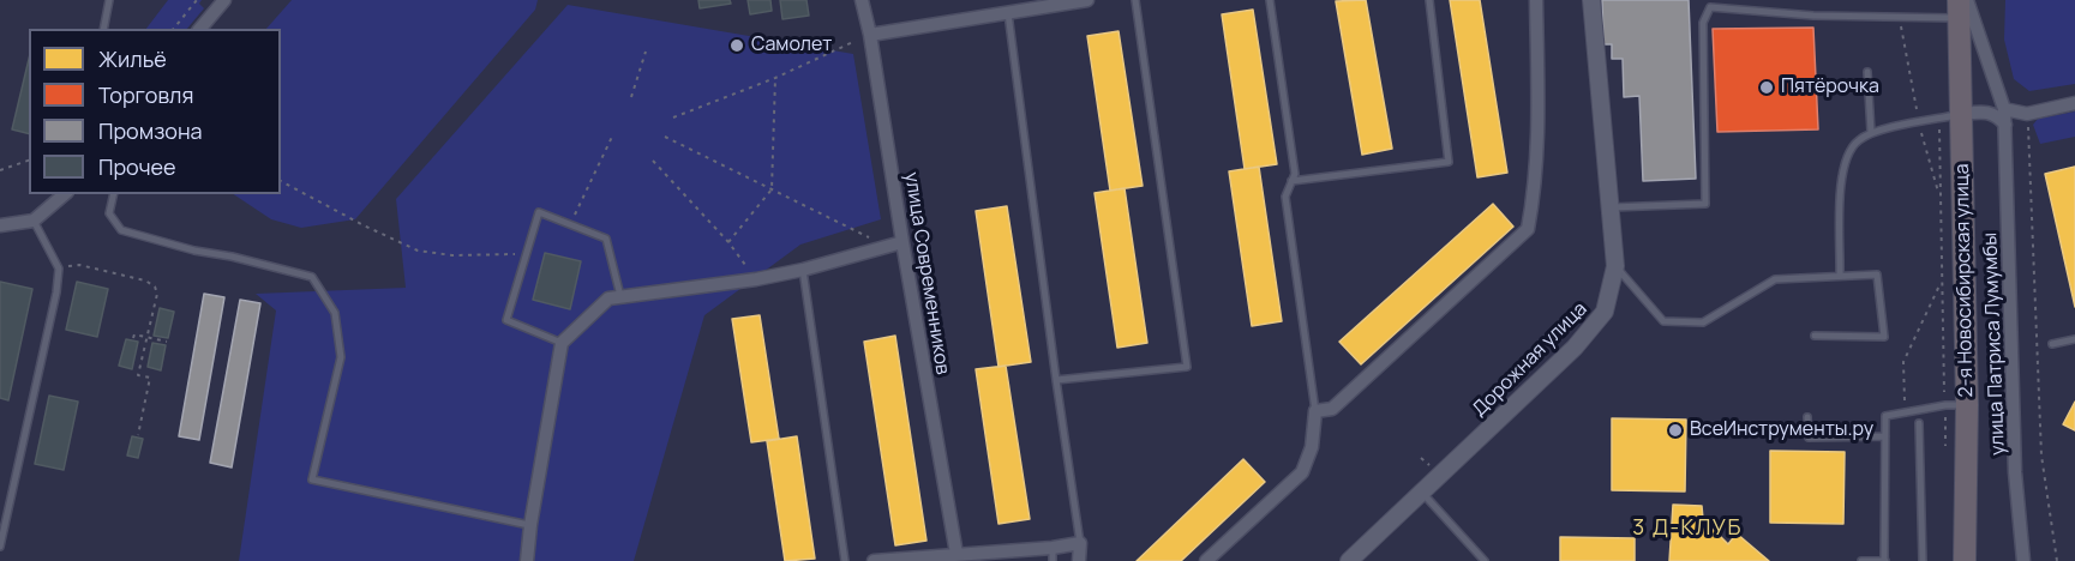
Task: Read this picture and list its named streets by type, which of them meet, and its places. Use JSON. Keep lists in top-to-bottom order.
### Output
{
  "streets": {
    "main road": ["2-я Новосибирская улица"],
    "street": ["улица Современников", "улица Патриса Лумумбы", "Дорожная улица"]
  },
  "crossings": [
    ["2-я Новосибирская улица", "улица Патриса Лумумбы"]
  ],
  "districts": ["3 Д-КЛУБ"],
  "places": ["Самолет", "Пятёрочка", "ВсеИнструменты.ру"],
  "legend": [
    "Жильё",
    "Торговля",
    "Промзона",
    "Прочее"
  ]
}
